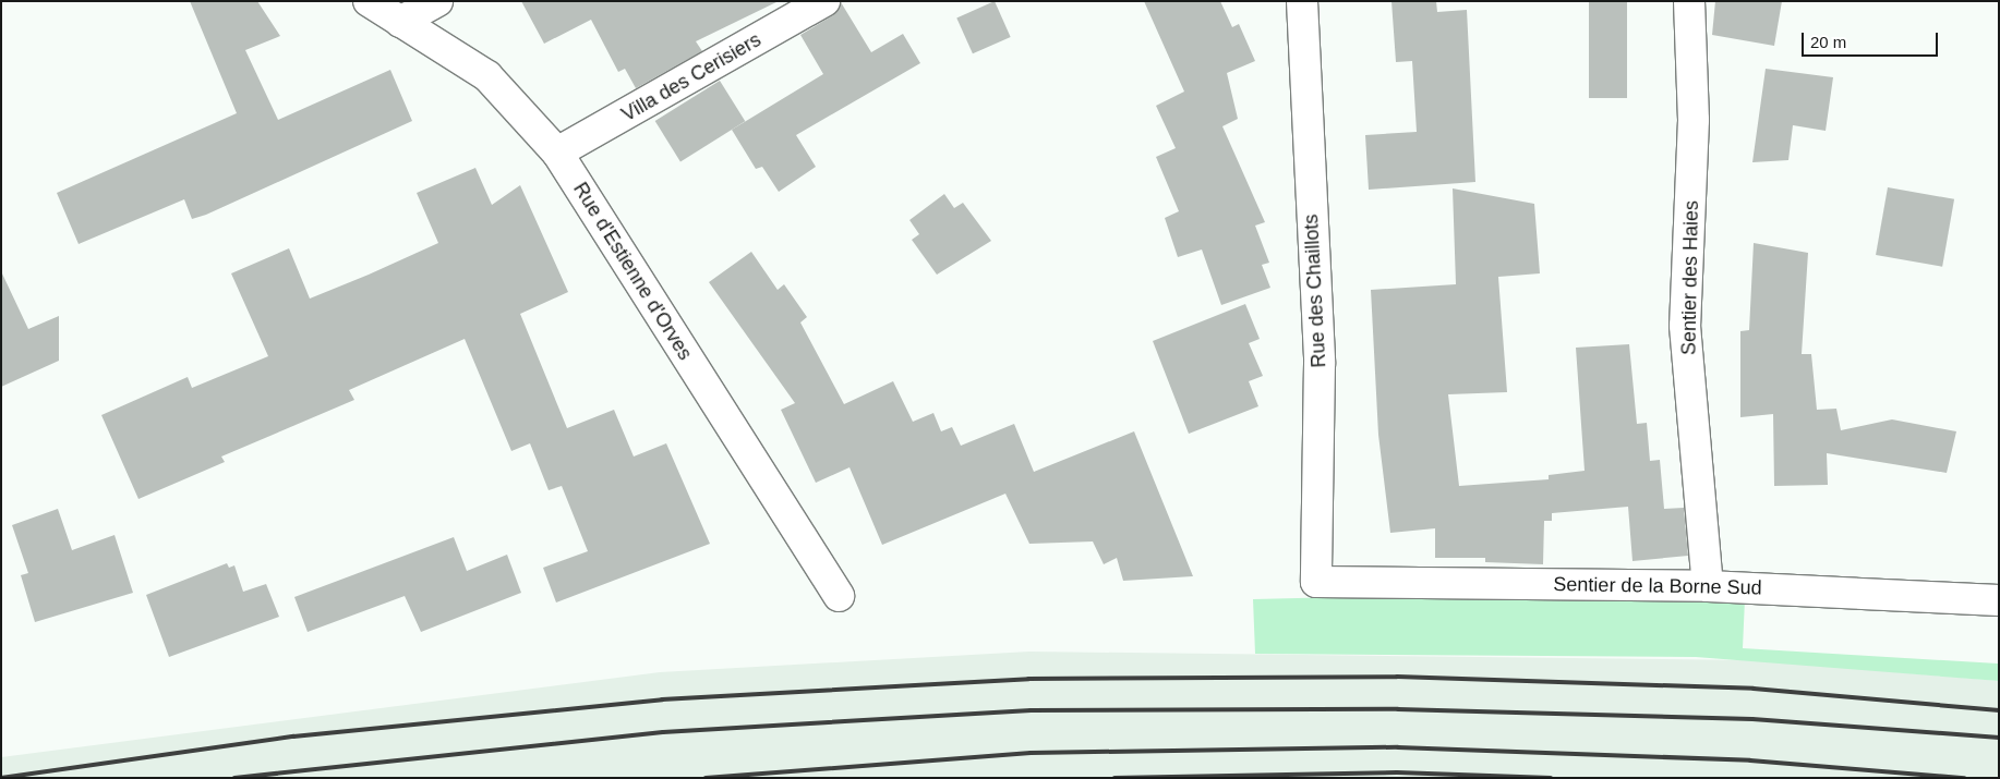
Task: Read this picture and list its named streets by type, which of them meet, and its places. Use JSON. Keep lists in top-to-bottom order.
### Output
{
  "streets": {
    "street": [
      "Villa des Cerisiers",
      "Rue d'Estienne d'Orves",
      "Sentier des Haies",
      "Rue des Chaillots",
      "Sentier de la Borne Sud"
    ]
  },
  "crossings": [
    ["Villa des Cerisiers", "Rue d'Estienne d'Orves"],
    ["Sentier des Haies", "Sentier de la Borne Sud"],
    ["Rue des Chaillots", "Sentier de la Borne Sud"]
  ],
  "scale_bar": "20 m"
}
